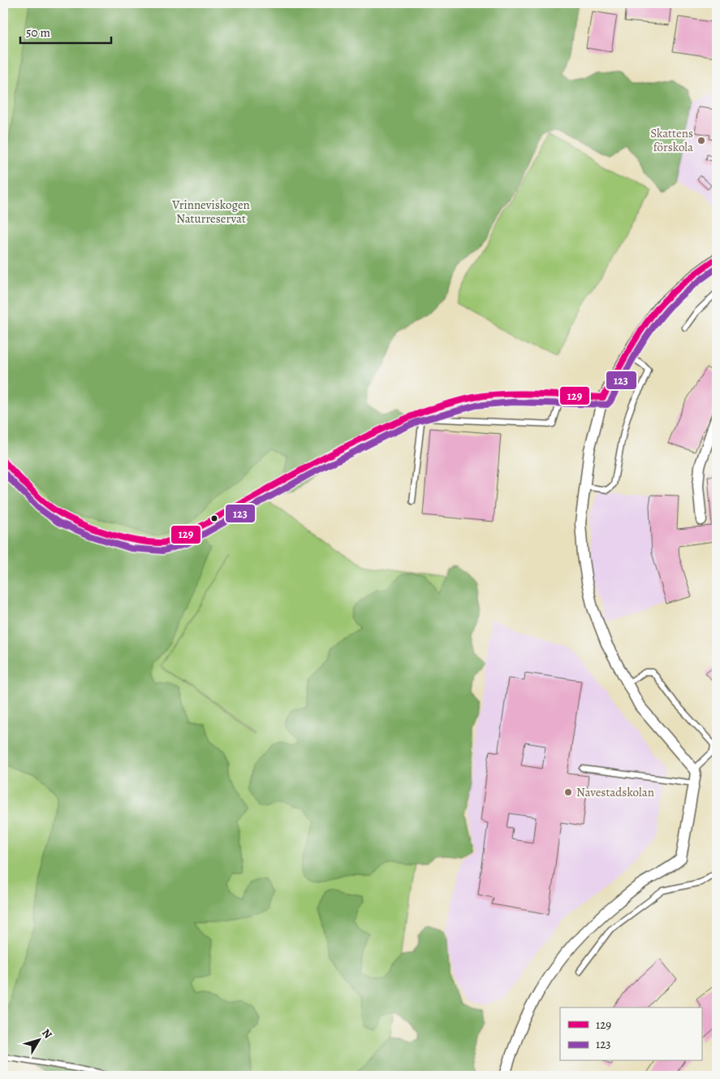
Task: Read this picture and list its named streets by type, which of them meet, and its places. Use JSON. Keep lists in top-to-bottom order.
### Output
{
  "parks": ["Vrinneviskogen Naturreservat"],
  "places": ["Skattens förskola", "Navestadskolan"],
  "lines": ["transit line 129", "transit line 123"],
  "legend": ["129", "123"],
  "scale_bar": "50 m",
  "north": "top right"
}
